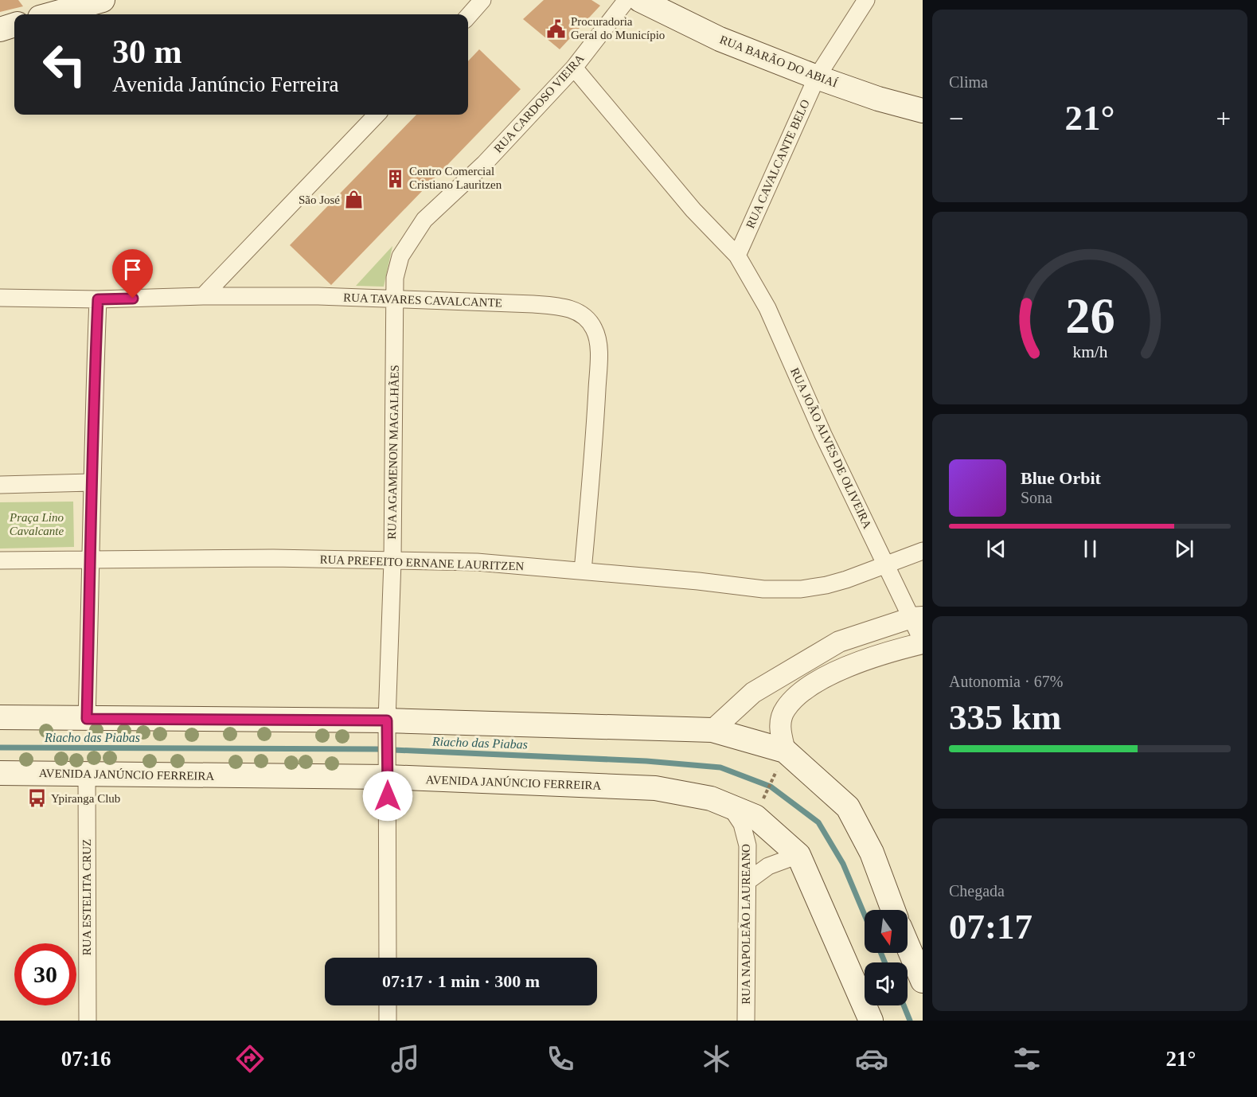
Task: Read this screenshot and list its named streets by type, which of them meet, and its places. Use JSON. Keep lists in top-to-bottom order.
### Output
{
  "streets": {
    "main road": ["RUA BARÃO DO ABIAÍ", "AVENIDA JANÚNCIO FERREIRA"],
    "street": [
      "RUA CARDOSO VIEIRA",
      "RUA CAVALCANTE BELO",
      "RUA TAVARES CAVALCANTE",
      "RUA JOÃO ALVES DE OLIVEIRA",
      "RUA AGAMENON MAGALHÃES",
      "RUA PREFEITO ERNANE LAURITZEN",
      "RUA ESTELITA CRUZ",
      "RUA NAPOLEÃO LAUREANO"
    ]
  },
  "crossings": [
    ["RUA BARÃO DO ABIAÍ", "RUA CAVALCANTE BELO"],
    ["RUA CARDOSO VIEIRA", "RUA TAVARES CAVALCANTE"],
    ["RUA CARDOSO VIEIRA", "RUA JOÃO ALVES DE OLIVEIRA"],
    ["RUA CARDOSO VIEIRA", "RUA AGAMENON MAGALHÃES"],
    ["RUA CAVALCANTE BELO", "RUA JOÃO ALVES DE OLIVEIRA"],
    ["RUA TAVARES CAVALCANTE", "RUA AGAMENON MAGALHÃES"],
    ["RUA TAVARES CAVALCANTE", "RUA PREFEITO ERNANE LAURITZEN"],
    ["RUA JOÃO ALVES DE OLIVEIRA", "RUA PREFEITO ERNANE LAURITZEN"],
    ["RUA AGAMENON MAGALHÃES", "RUA PREFEITO ERNANE LAURITZEN"],
    ["RUA AGAMENON MAGALHÃES", "AVENIDA JANÚNCIO FERREIRA"],
    ["AVENIDA JANÚNCIO FERREIRA", "RUA ESTELITA CRUZ"],
    ["AVENIDA JANÚNCIO FERREIRA", "RUA NAPOLEÃO LAUREANO"]
  ],
  "water": ["Riacho das Piabas"],
  "parks": ["Praça Lino Cavalcante"],
  "places": {
    "public building": ["Procuradoria Geral do Município"],
    "building": ["Centro Comercial Cristiano Lauritzen"],
    "shop": ["São José"],
    "bus stop": ["Ypiranga Club"]
  },
  "north": "bottom",
  "page": {
    "tile": [
      "Clima",
      ["Autonomia · 67%", "335 km"],
      ["Chegada", "07:17"]
    ],
    "turn": ["30 m", "Avenida Janúncio Ferreira"],
    "heat": ["−", "21°", "+"],
    "song": ["Blue Orbit", "Sona"],
    "limit": "30",
    "trip": "07:17 · 1 min · 300 m",
    "tabs": ["07:16", "21°"],
    "gauge": ["26", "km/h"]
  }
}
